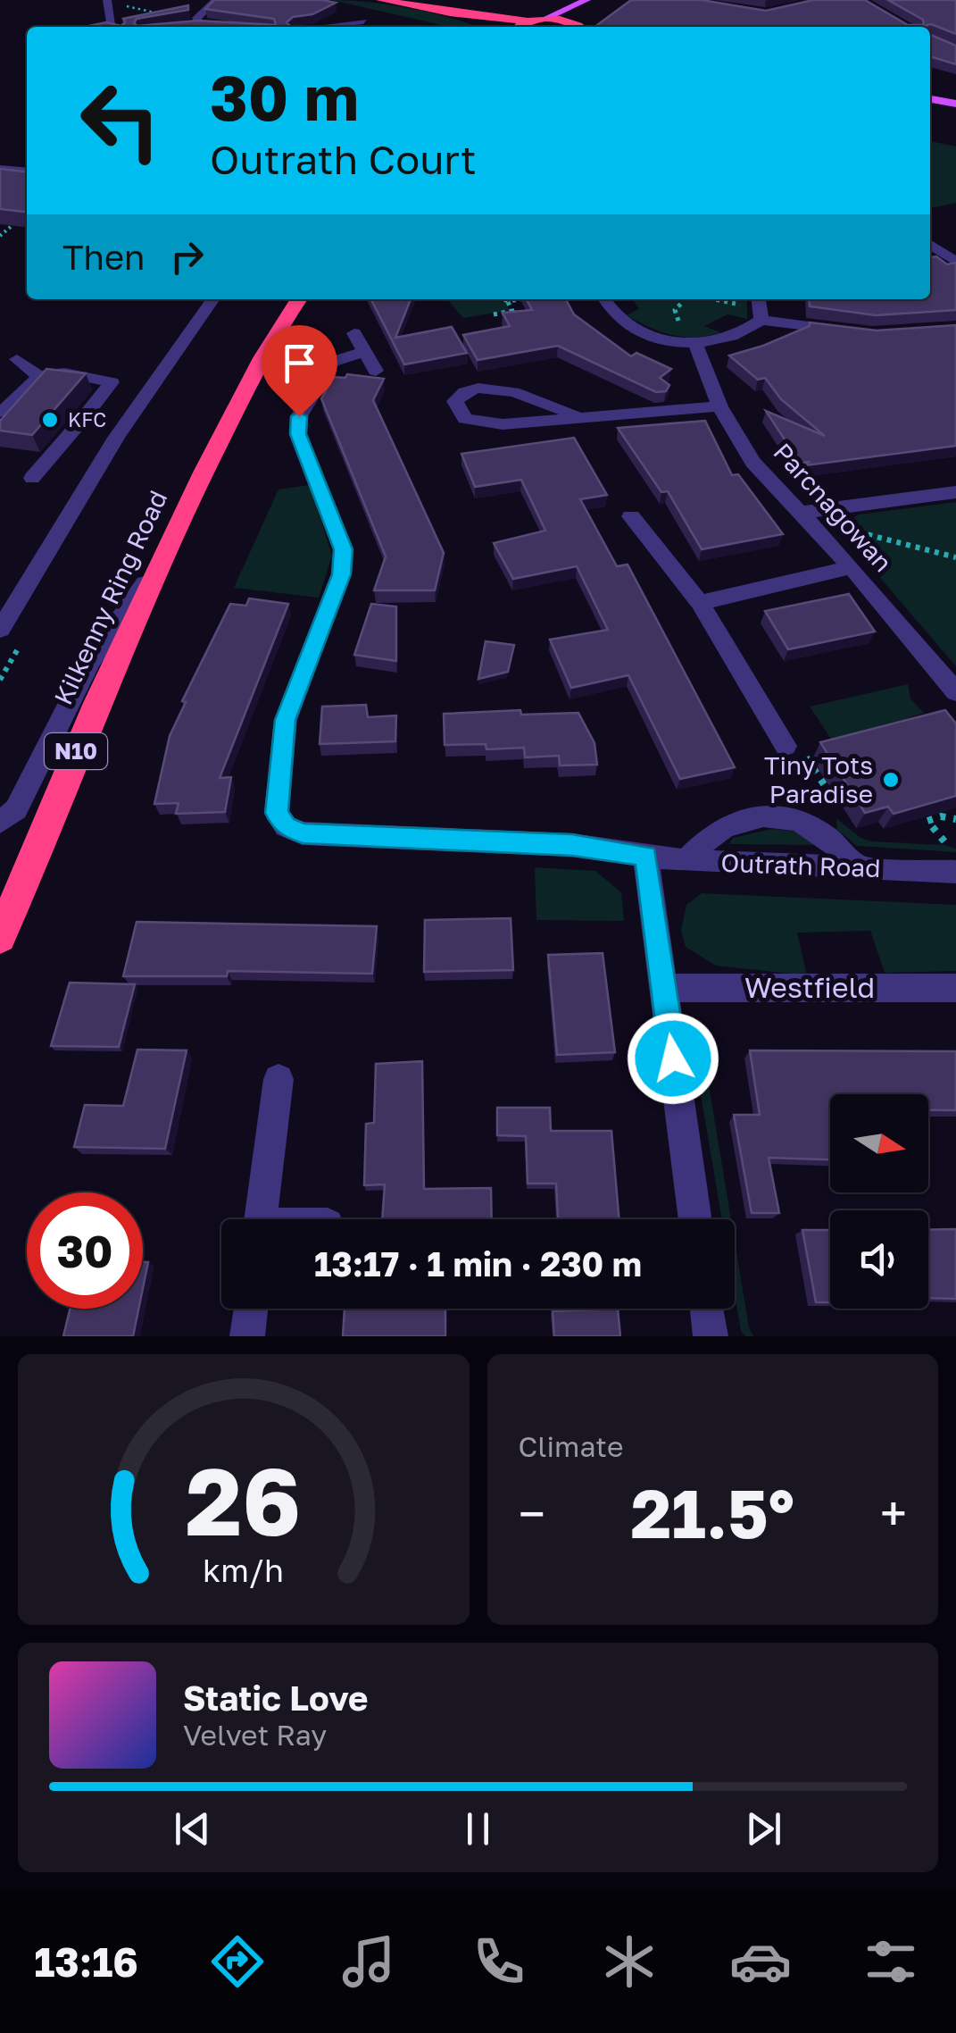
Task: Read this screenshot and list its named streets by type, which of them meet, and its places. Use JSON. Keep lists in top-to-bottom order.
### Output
{
  "streets": {
    "highway": ["Kilkenny Ring Road", "N10"],
    "street": ["Parcnagowan", "Outrath Road", "Westfield"]
  },
  "places": ["KFC", "Tiny Tots Paradise"],
  "north": "right",
  "page": {
    "turn": ["30 m", "Outrath Court"],
    "then": "Then",
    "limit": "30",
    "trip": "13:17 · 1 min · 230 m",
    "tile": "Climate",
    "heat": ["−", "21.5°", "+"],
    "song": ["Static Love", "Velvet Ray"],
    "tabs": "13:16",
    "gauge": ["26", "km/h"]
  }
}
